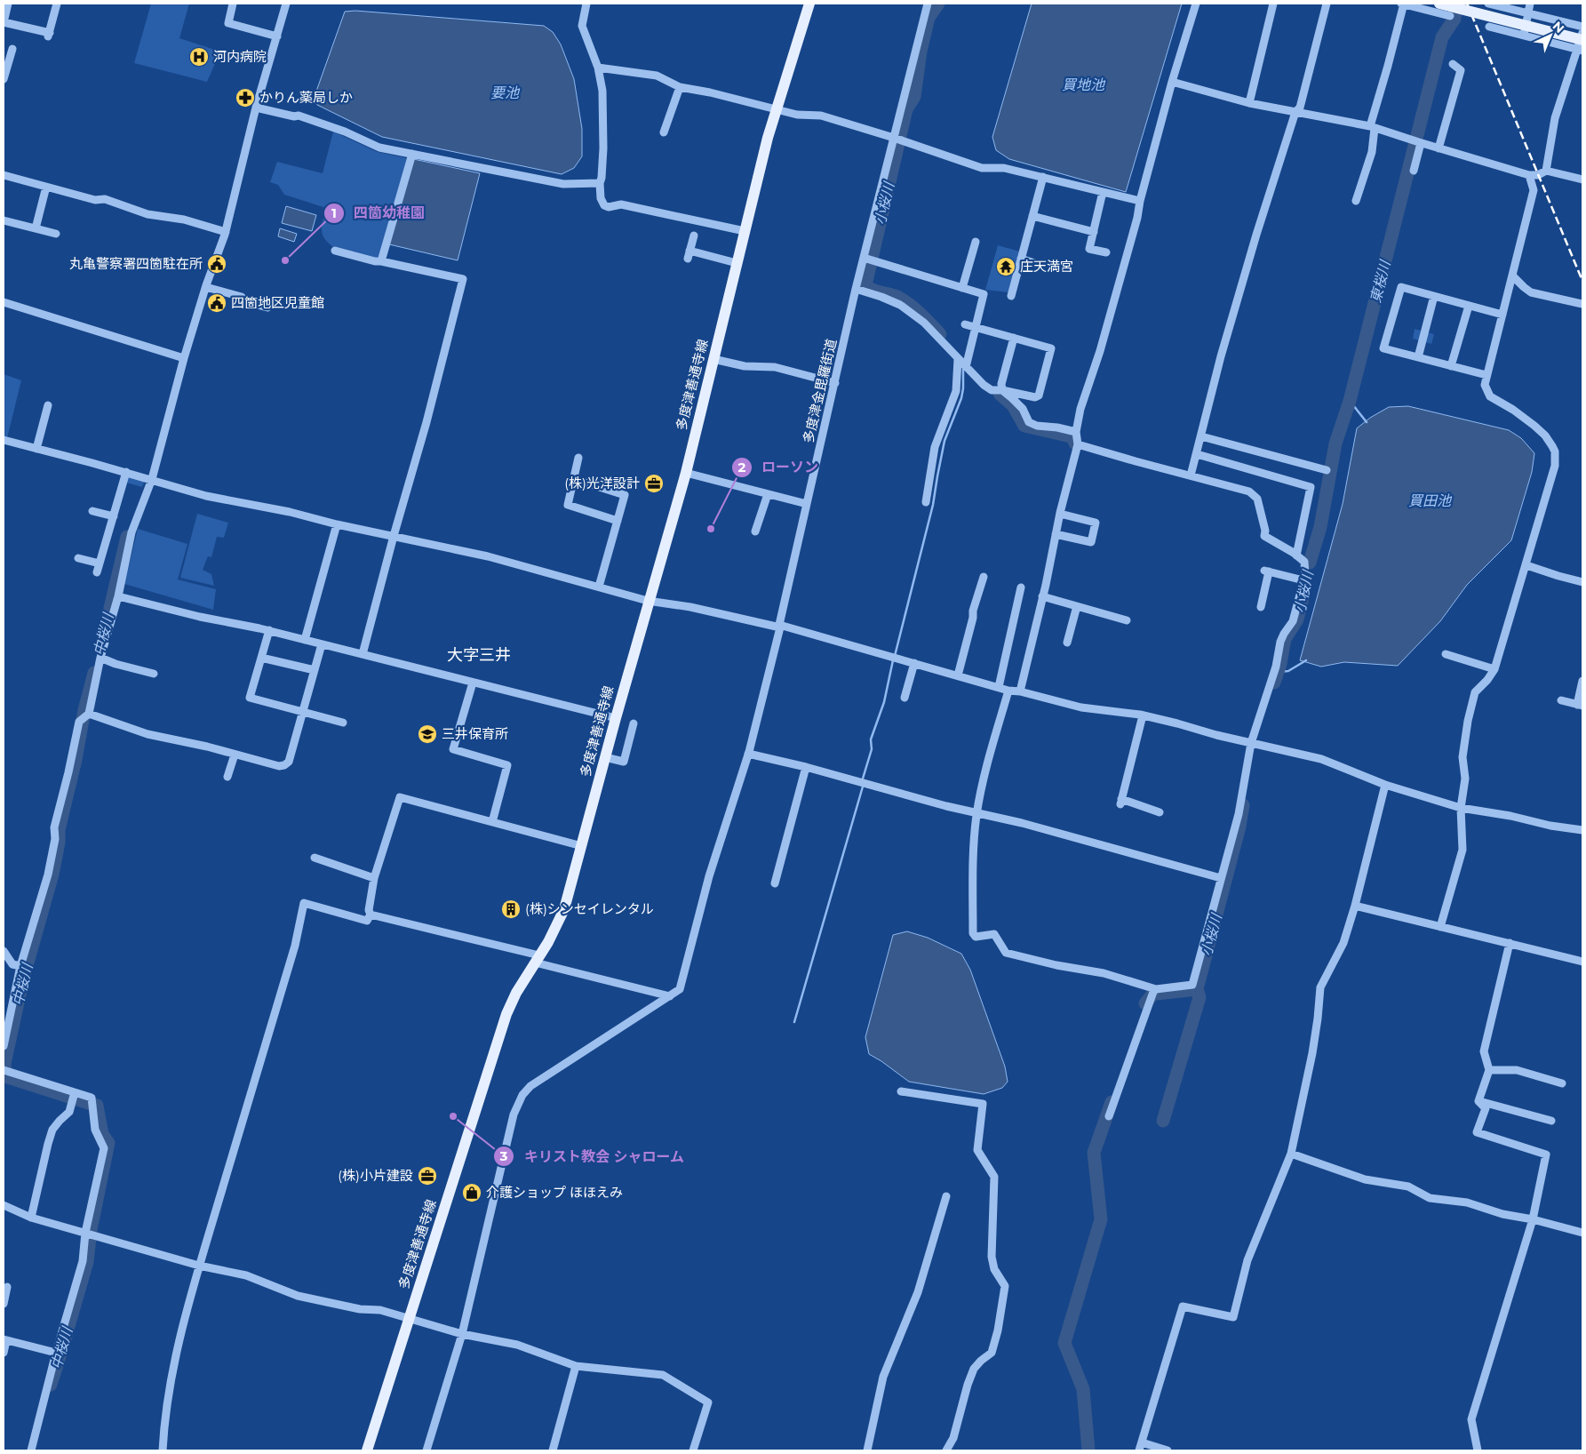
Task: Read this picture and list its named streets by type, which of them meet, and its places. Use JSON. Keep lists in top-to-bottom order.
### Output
{
  "streets": {
    "main road": ["多度津善通寺線"],
    "street": ["多度津金毘羅街道"]
  },
  "districts": ["大字三井"],
  "water": [
    "買地池",
    "要池",
    "小桜川",
    "東桜川",
    "買田池",
    "中桜川"
  ],
  "places": {
    "hospital": ["河内病院"],
    "pharmacy": ["かりん薬局しか"],
    "other": ["四箇幼稚園", "ローソン", "キリスト教会 シャローム"],
    "public building": ["丸亀警察署四箇駐在所", "四箇地区児童館"],
    "temple": ["庄天満宮"],
    "office": ["(株)光洋設計", "(株)小片建設"],
    "school or university": ["三井保育所"],
    "building": ["(株)シンセイレンタル"],
    "shop": ["介護ショップ ほほえみ"]
  },
  "north": "top right"
}
